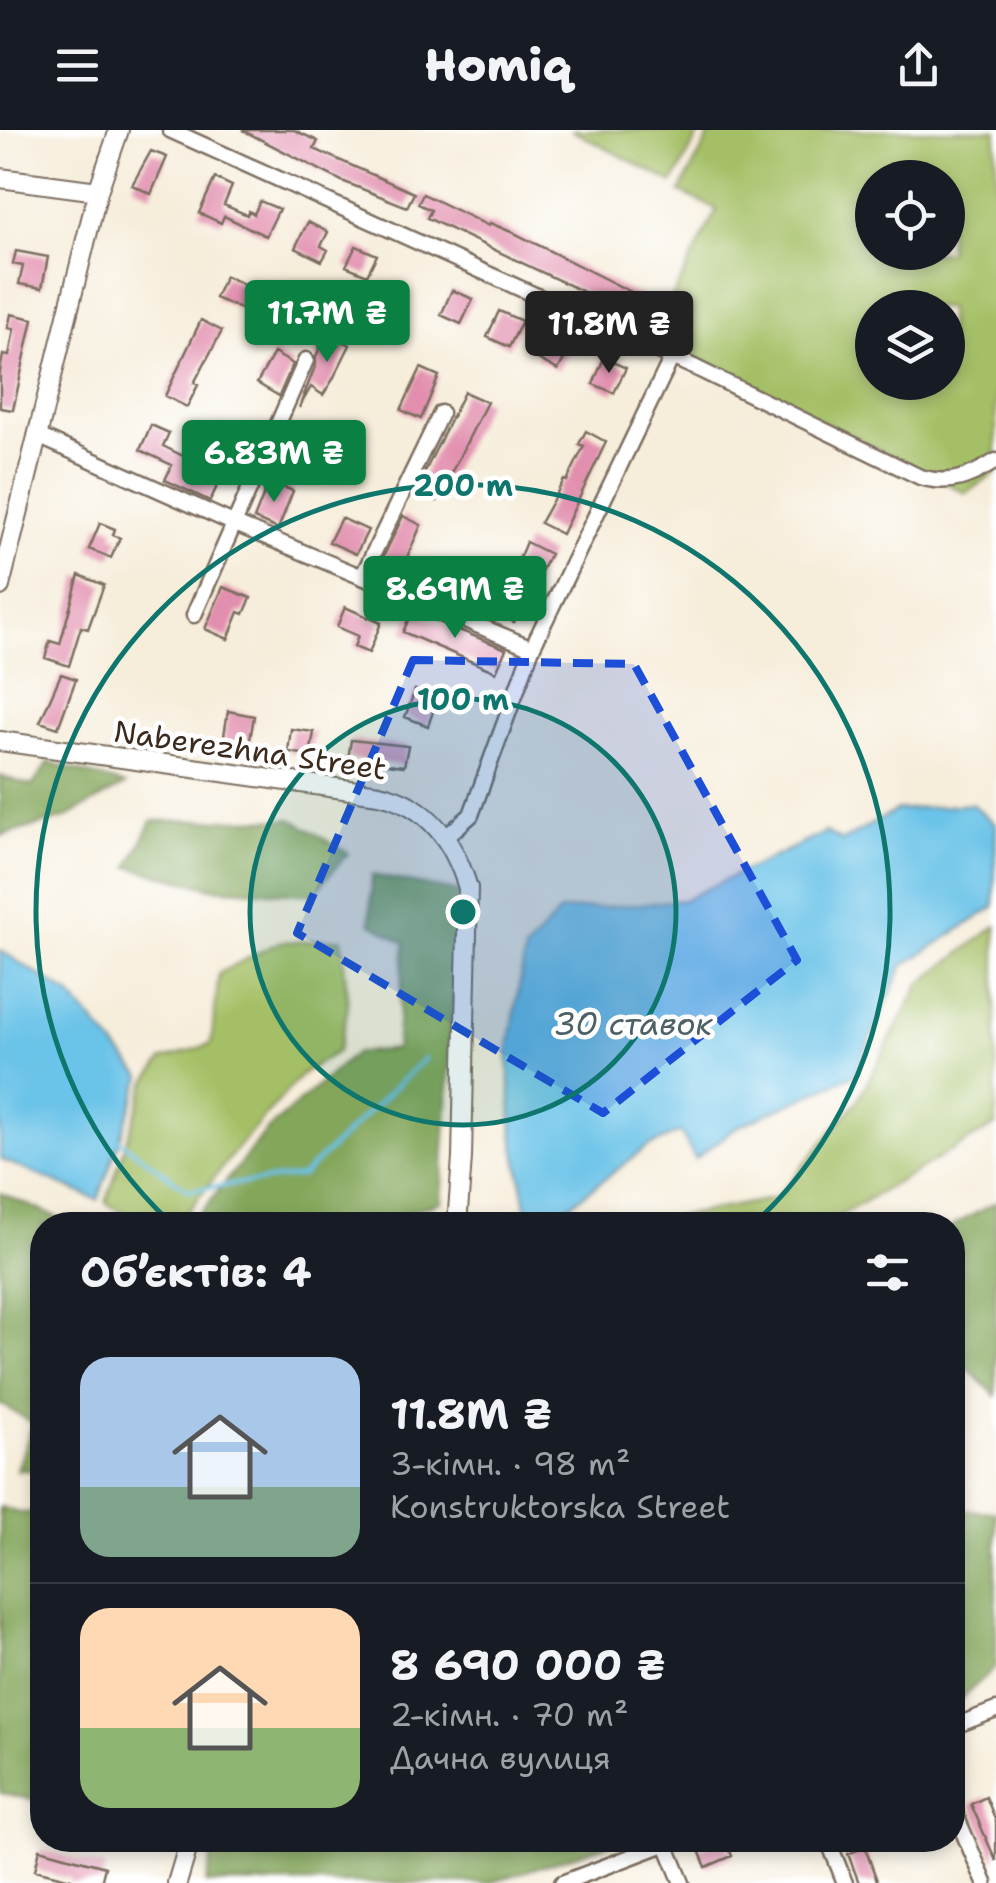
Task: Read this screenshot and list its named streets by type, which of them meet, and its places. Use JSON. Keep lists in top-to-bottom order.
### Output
{
  "streets": {
    "street": ["Naberezhna Street"]
  },
  "water": ["30 ставок"],
  "page": {
    "header": "Homiq",
    "price": [
      "11.7M ₴",
      "11.8M ₴",
      "6.83M ₴",
      "8.69M ₴"
    ],
    "heading": "Об’єктів: 4",
    "list": [
      {
        "name": "11.8M ₴",
        "note": "3-кімн. · 98 m² · Konstruktorska Street"
      },
      {
        "name": "8 690 000 ₴",
        "note": "2-кімн. · 70 m² · Дачна вулиця"
      }
    ]
  },
  "rings": ["200 m", "100 m"]
}
